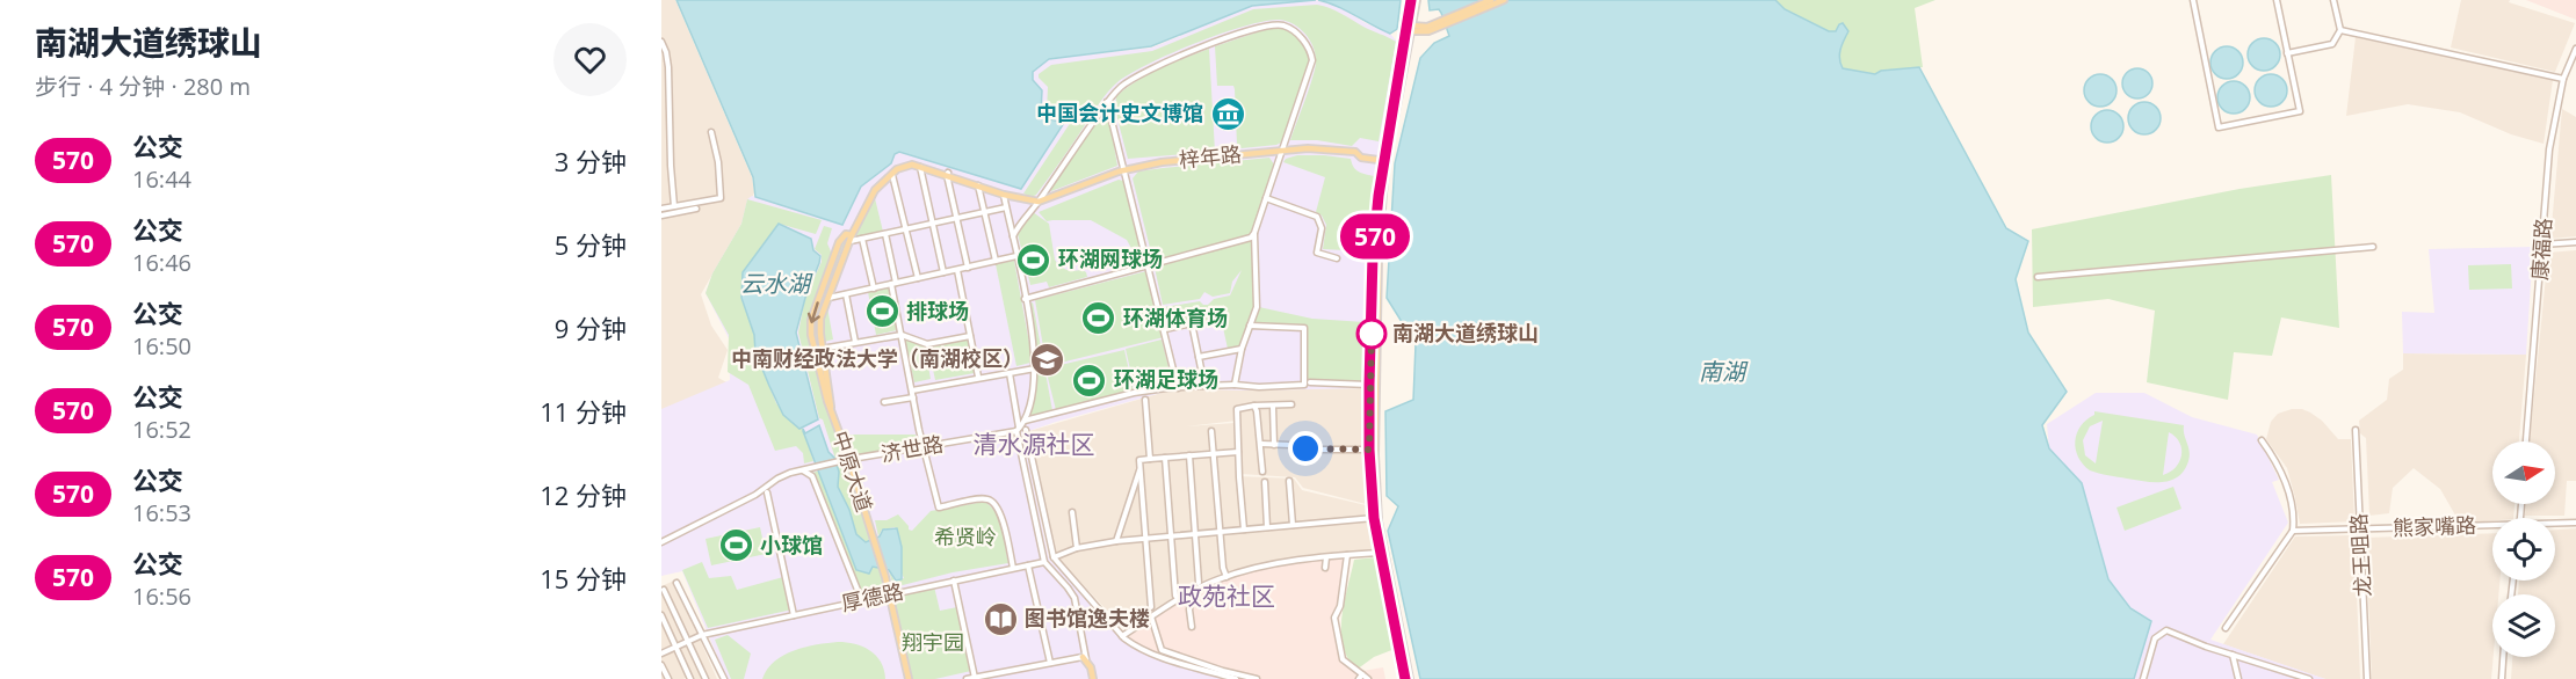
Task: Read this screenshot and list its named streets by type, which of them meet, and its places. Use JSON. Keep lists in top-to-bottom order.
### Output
{
  "streets": {
    "main road": ["梓年路", "中原大道"],
    "street": [
      "康福路",
      "济世路",
      "熊家嘴路",
      "龙王咀路",
      "厚德路"
    ]
  },
  "crossings": [
    ["济世路", "中原大道"],
    ["中原大道", "厚德路"],
    ["熊家嘴路", "龙王咀路"]
  ],
  "districts": ["清水源社区", "政苑社区"],
  "water": ["云水湖", "南湖"],
  "parks": ["希贤岭", "翔宇园"],
  "places": {
    "museum": ["中国会计史文博馆"],
    "sports": [
      "环湖网球场",
      "排球场",
      "环湖体育场",
      "环湖足球场",
      "小球馆"
    ],
    "other": ["南湖大道绣球山"],
    "school or university": ["中南财经政法大学（南湖校区）"],
    "library": ["图书馆逸夫楼"]
  },
  "lines": ["bus line 570"],
  "north": "right",
  "page": {
    "heading": ["南湖大道绣球山", "步行 · 4 分钟 · 280 m"],
    "on_map": "570",
    "list": [
      {
        "mark": "570",
        "name": "公交",
        "note": "16:44",
        "value": "3 分钟"
      },
      {
        "mark": "570",
        "name": "公交",
        "note": "16:46",
        "value": "5 分钟"
      },
      {
        "mark": "570",
        "name": "公交",
        "note": "16:50",
        "value": "9 分钟"
      },
      {
        "mark": "570",
        "name": "公交",
        "note": "16:52",
        "value": "11 分钟"
      },
      {
        "mark": "570",
        "name": "公交",
        "note": "16:53",
        "value": "12 分钟"
      },
      {
        "mark": "570",
        "name": "公交",
        "note": "16:56",
        "value": "15 分钟"
      }
    ]
  }
}
